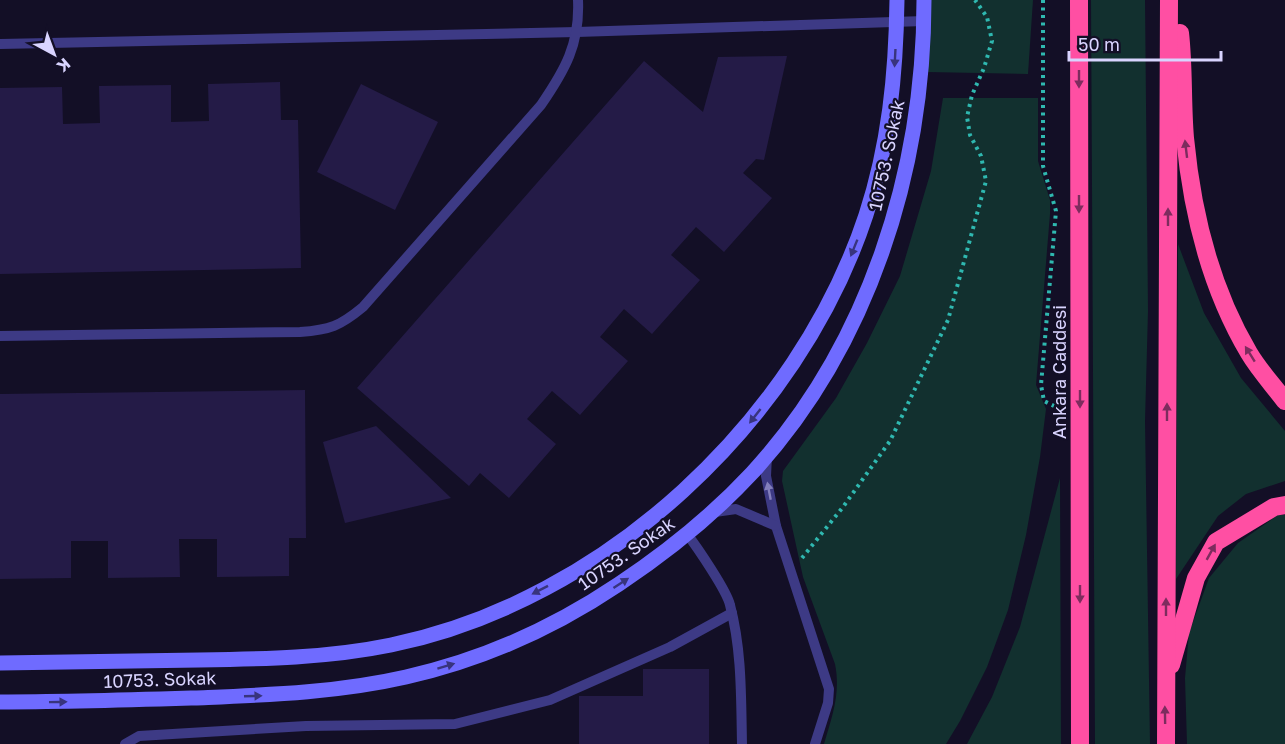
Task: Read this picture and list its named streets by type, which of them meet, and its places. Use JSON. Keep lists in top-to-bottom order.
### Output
{
  "streets": {
    "highway": ["Ankara Caddesi"],
    "street": ["10753. Sokak"]
  },
  "scale_bar": "50 m",
  "north": "bottom right"
}
